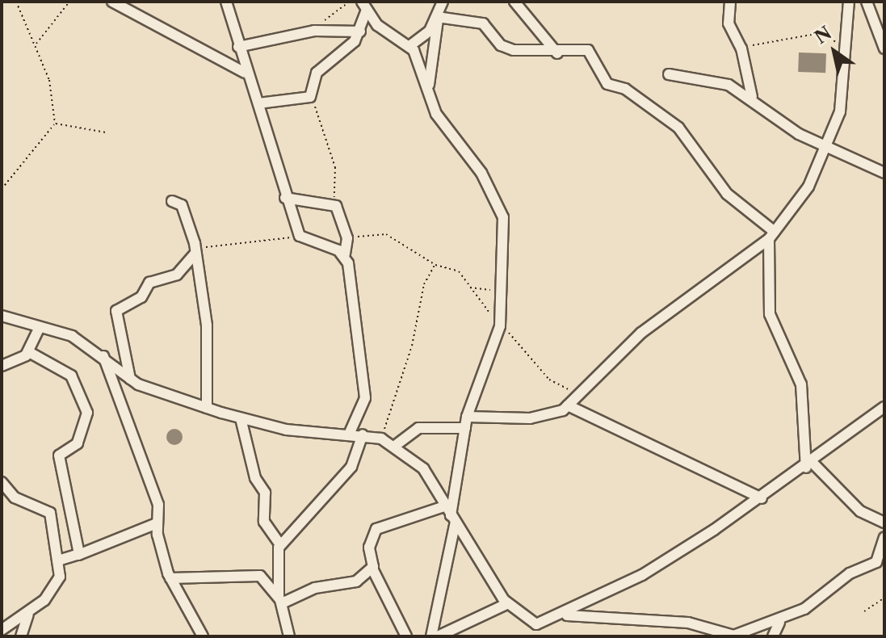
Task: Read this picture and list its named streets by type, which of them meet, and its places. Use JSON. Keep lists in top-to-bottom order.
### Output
{
  "north": "top left"
}
